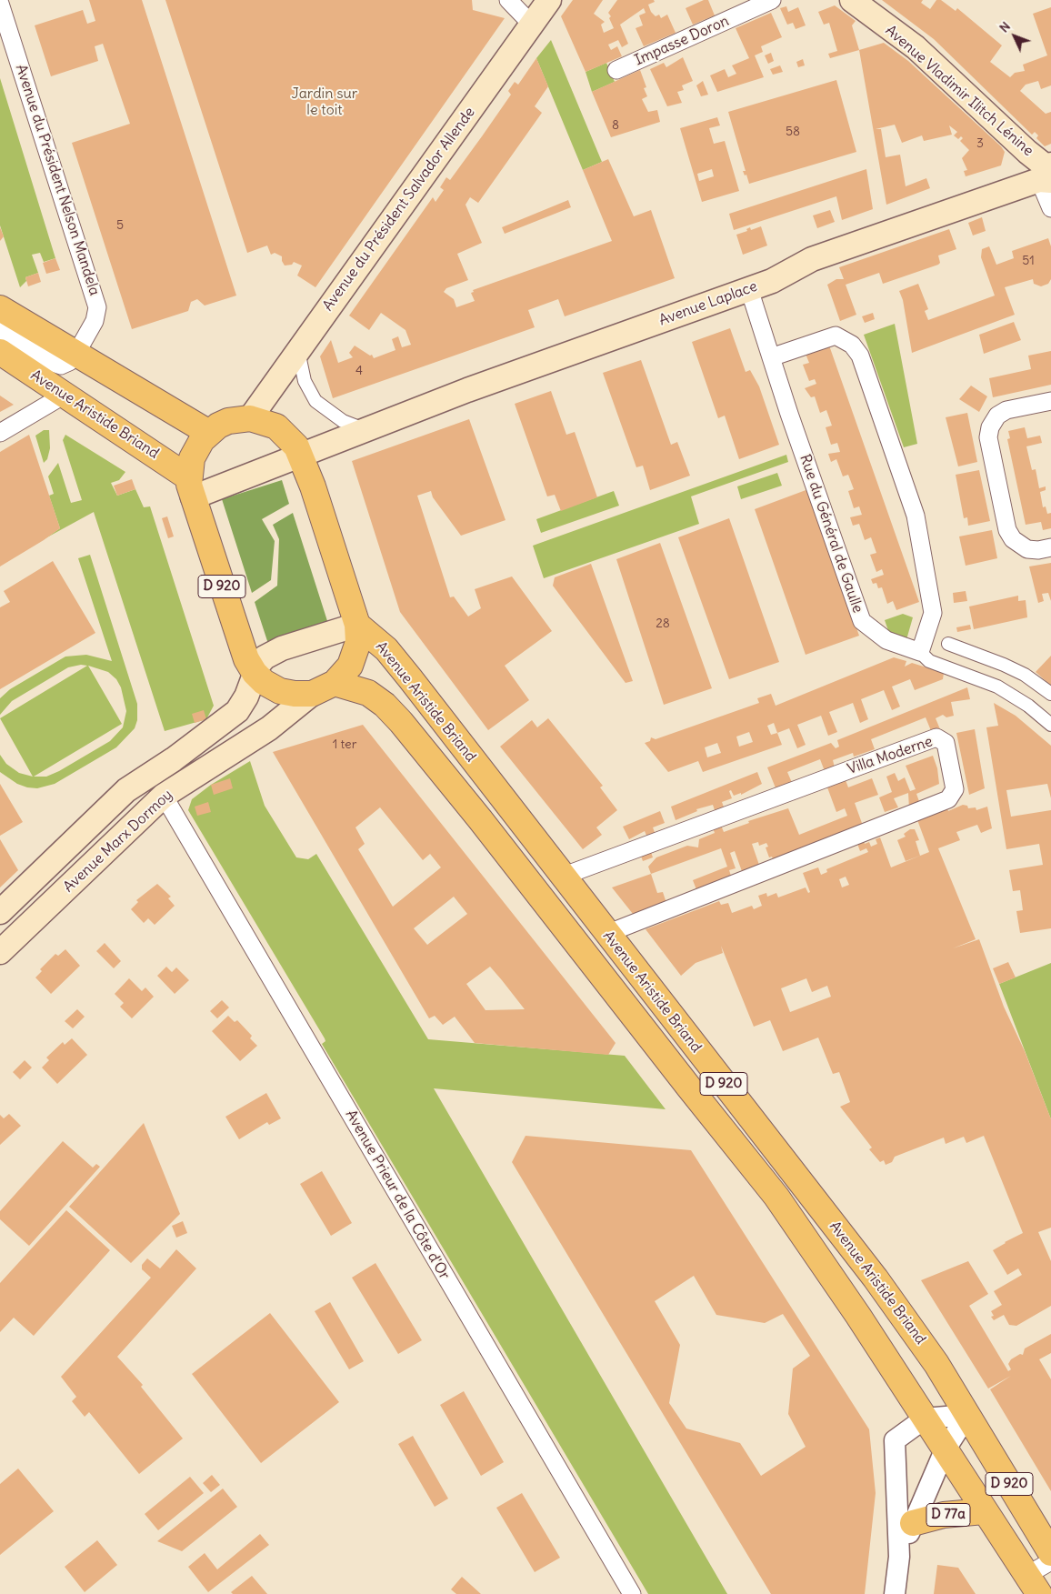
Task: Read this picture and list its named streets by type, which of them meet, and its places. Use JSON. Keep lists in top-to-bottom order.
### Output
{
  "streets": {
    "main road": [
      "Avenue Vladimir Ilitch Lénine",
      "Avenue du Président Salvador Allende",
      "Avenue Laplace",
      "Avenue Aristide Briand",
      "D 920",
      "Avenue Marx Dormoy",
      "D 77a"
    ],
    "street": [
      "Impasse Doron",
      "Avenue du Président Nelson Mandela",
      "Rue du Général de Gaulle",
      "Villa Moderne",
      "Avenue Prieur de la Côte d'Or"
    ]
  },
  "crossings": [
    ["Avenue Vladimir Ilitch Lénine", "Avenue Laplace"],
    ["Avenue du Président Nelson Mandela", "Avenue Aristide Briand"],
    ["Avenue du Président Salvador Allende", "Avenue Aristide Briand"],
    ["Avenue Laplace", "Avenue Aristide Briand"],
    ["Avenue Laplace", "Rue du Général de Gaulle"],
    ["Avenue Laplace", "D 920"],
    ["Avenue Aristide Briand", "D 920"],
    ["Avenue Aristide Briand", "Villa Moderne"],
    ["Avenue Aristide Briand", "D 77a"],
    ["D 920", "Avenue Marx Dormoy"],
    ["Avenue Marx Dormoy", "Avenue Prieur de la Côte d'Or"]
  ],
  "parks": ["Jardin sur le toit"],
  "house_numbers": [
    "8",
    "58",
    "3",
    "5",
    "51",
    "4",
    "28",
    "1 ter"
  ],
  "north": "top left"
}
